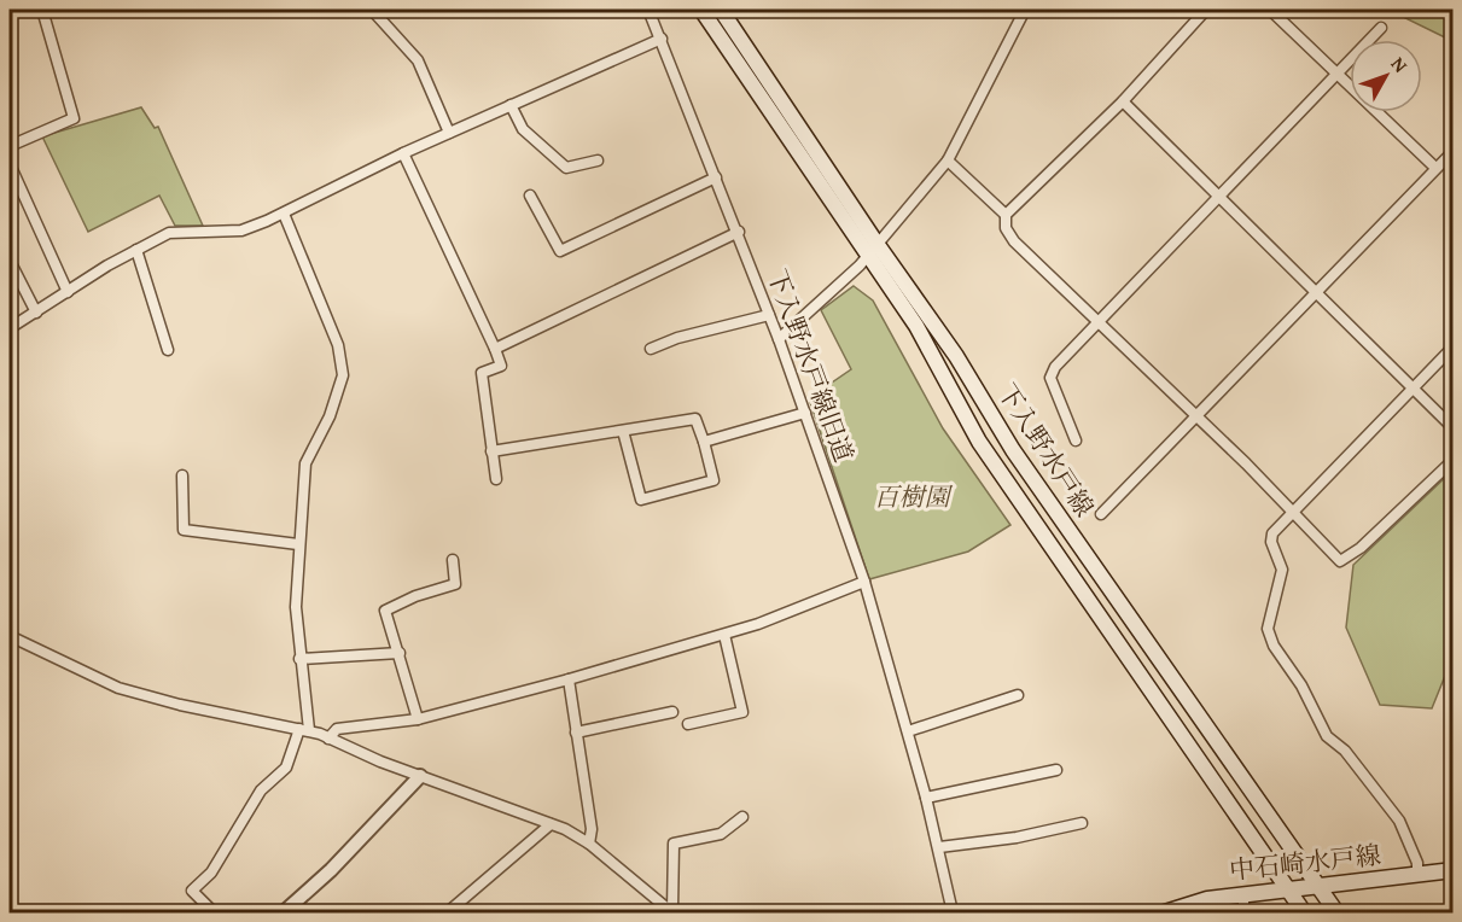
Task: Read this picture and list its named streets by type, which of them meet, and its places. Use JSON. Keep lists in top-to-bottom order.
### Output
{
  "streets": {
    "main road": ["下入野水戸線", "中石崎水戸線"],
    "street": ["下入野水戸線旧道"]
  },
  "crossings": [
    ["下入野水戸線", "中石崎水戸線"]
  ],
  "parks": ["百樹園"],
  "north": "top right"
}
